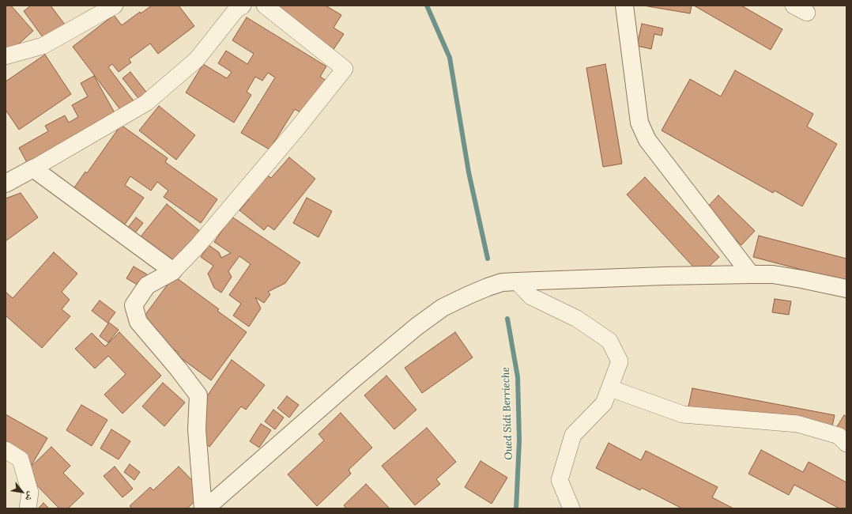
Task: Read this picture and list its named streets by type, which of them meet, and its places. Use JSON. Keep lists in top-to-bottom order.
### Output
{
  "water": ["Oued Sidi Berrieche"],
  "north": "bottom right"
}
